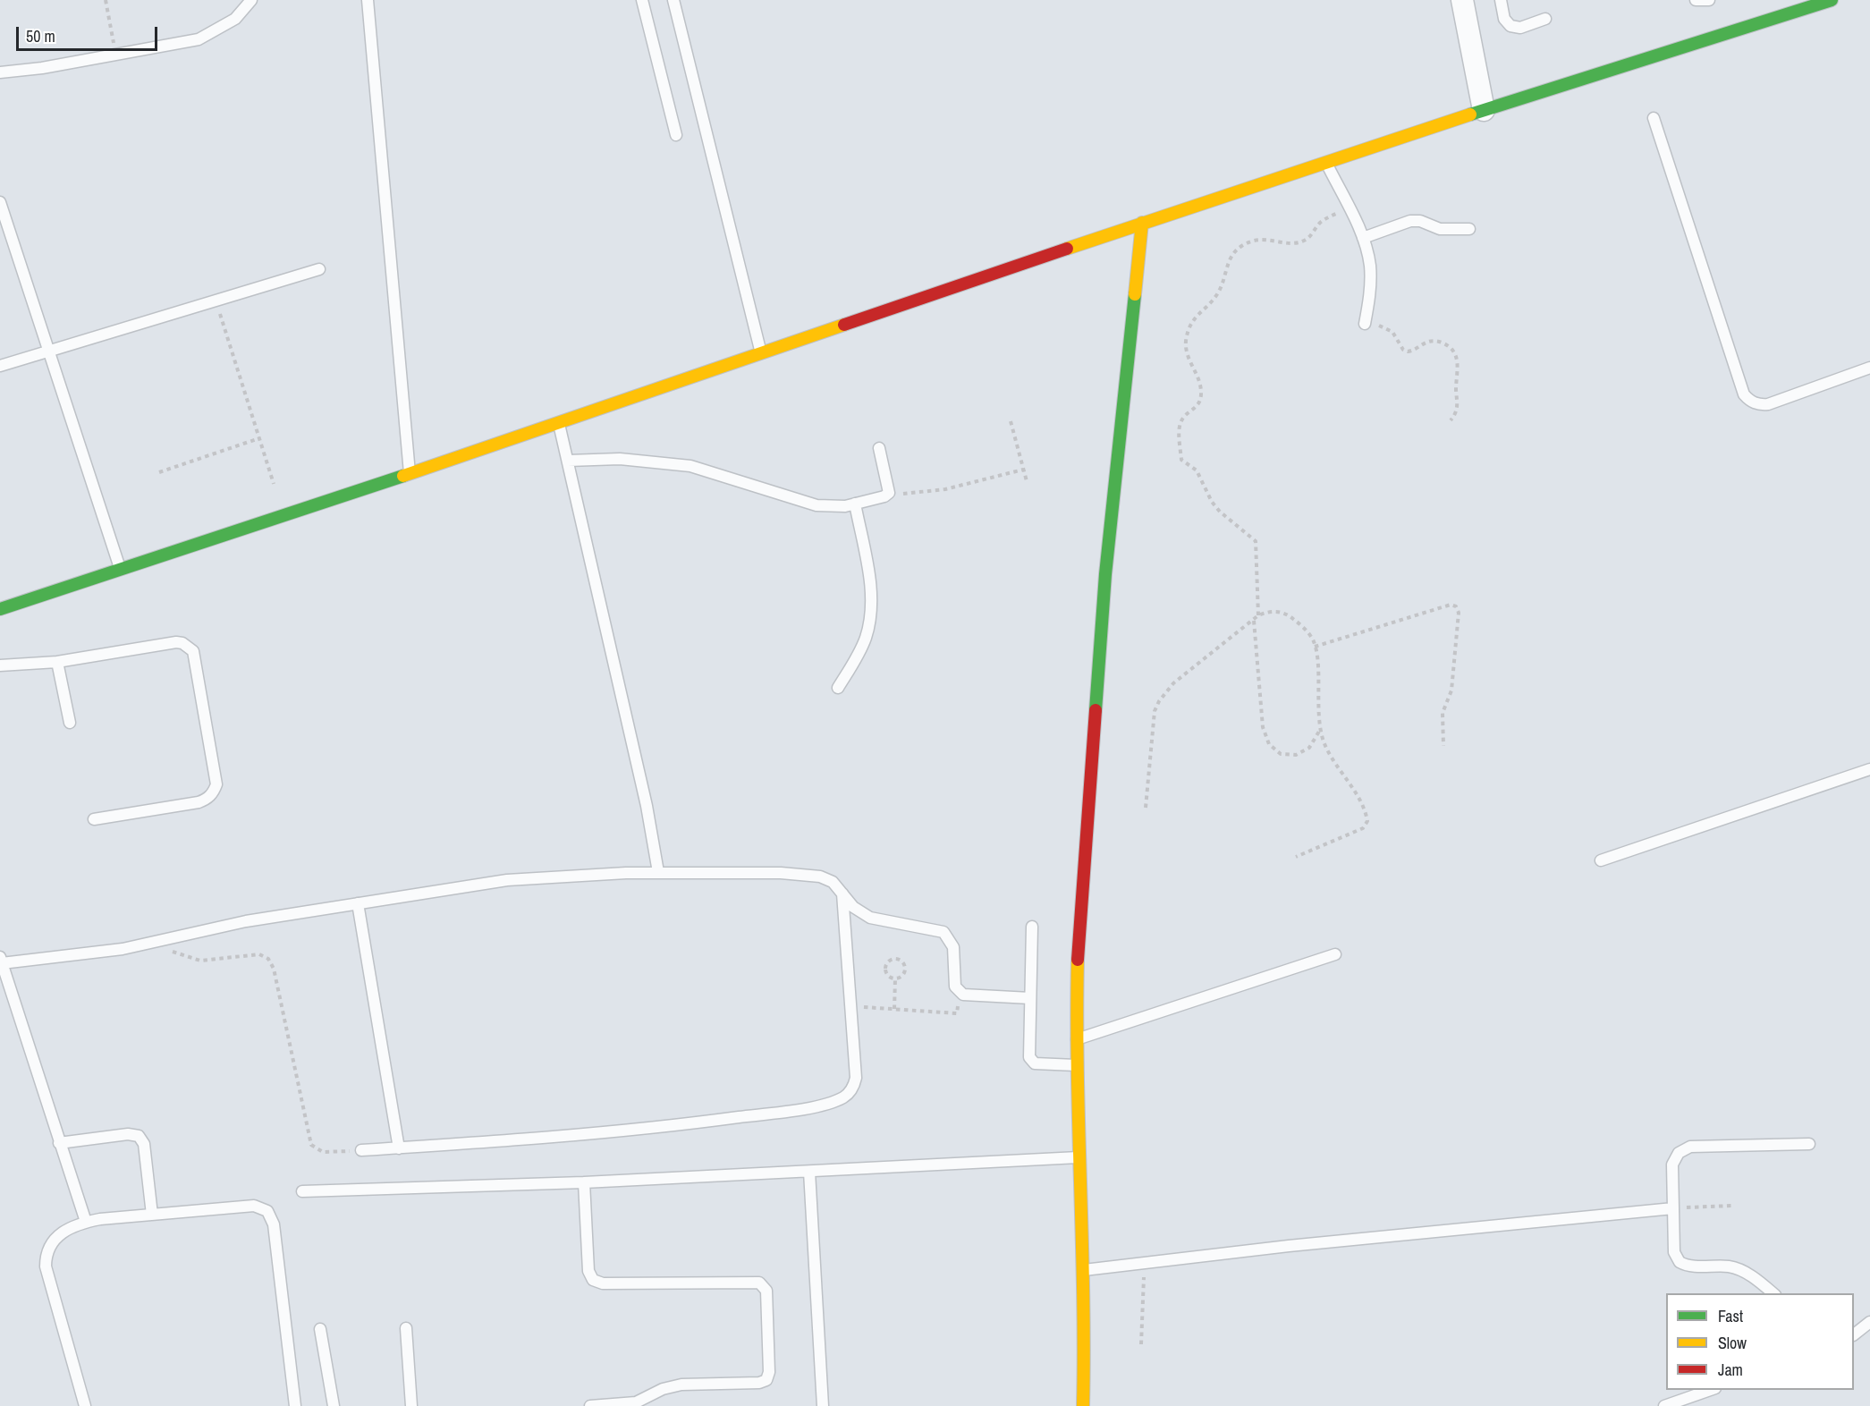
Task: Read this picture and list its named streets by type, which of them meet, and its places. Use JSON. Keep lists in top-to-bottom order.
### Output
{
  "legend": ["Fast", "Slow", "Jam"],
  "scale_bar": "50 m"
}
